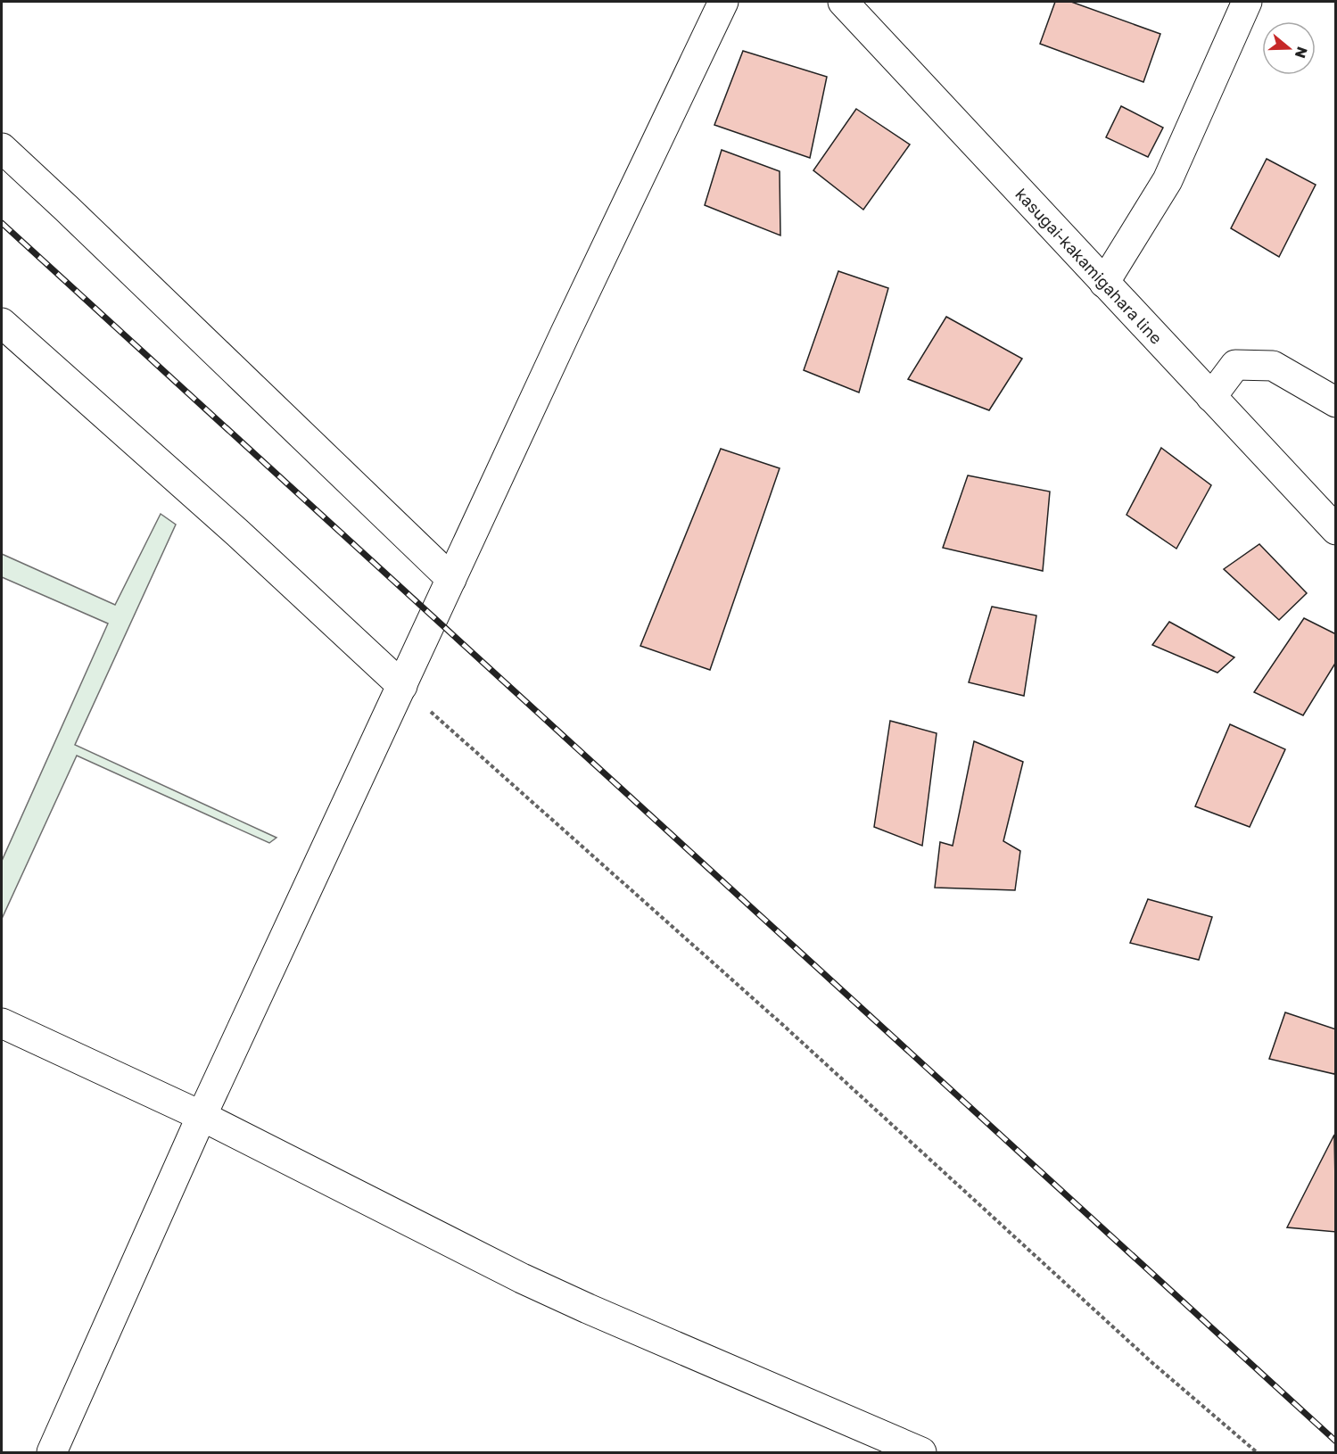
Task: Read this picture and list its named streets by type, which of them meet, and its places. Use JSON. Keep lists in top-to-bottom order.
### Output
{
  "streets": {
    "street": ["kasugai-kakamigahara line"]
  },
  "north": "right"
}
